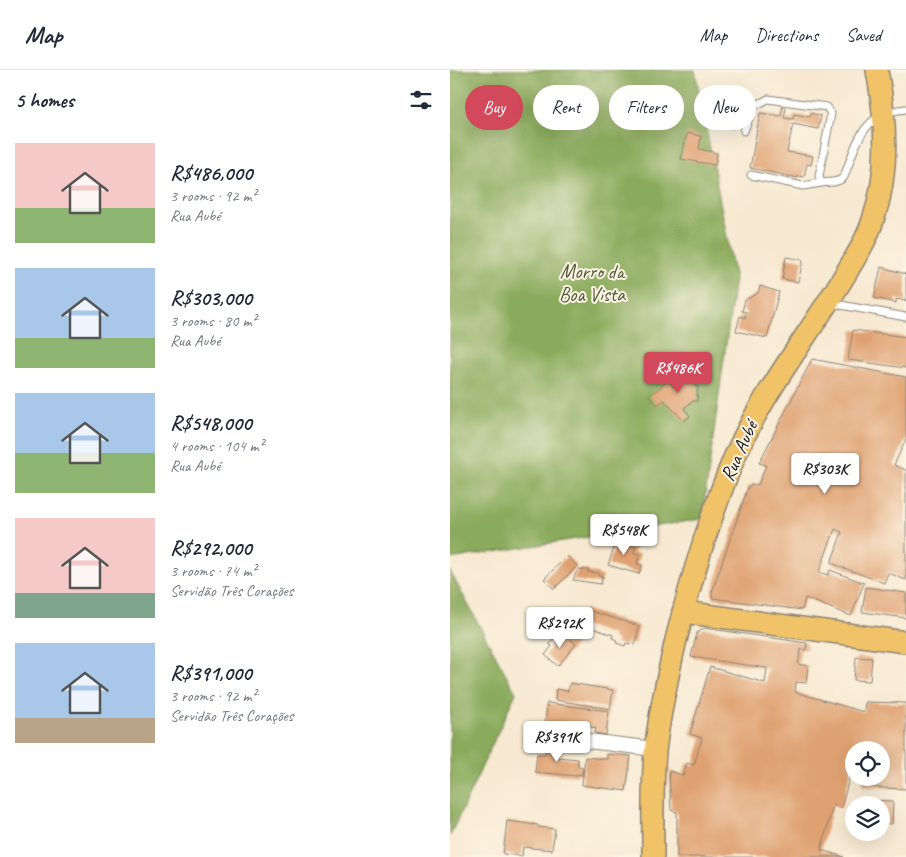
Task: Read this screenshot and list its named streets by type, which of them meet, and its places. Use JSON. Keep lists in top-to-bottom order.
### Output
{
  "streets": {
    "main road": ["Rua Aubé"]
  },
  "parks": ["Morro da Boa Vista"],
  "page": {
    "header": "Map",
    "nav": ["Map", "Directions", "Saved"],
    "heading": "5 homes",
    "chip": [
      "Buy",
      "Rent",
      "Filters",
      "New"
    ],
    "list": [
      {
        "name": "R$486,000",
        "note": "3 rooms · 92 m² · Rua Aubé"
      },
      {
        "name": "R$303,000",
        "note": "3 rooms · 80 m² · Rua Aubé"
      },
      {
        "name": "R$548,000",
        "note": "4 rooms · 104 m² · Rua Aubé"
      },
      {
        "name": "R$292,000",
        "note": "3 rooms · 74 m² · Servidão Três Corações"
      },
      {
        "name": "R$391,000",
        "note": "3 rooms · 92 m² · Servidão Três Corações"
      }
    ],
    "price": [
      "R$486K",
      "R$303K",
      "R$548K",
      "R$292K",
      "R$391K"
    ]
  }
}
